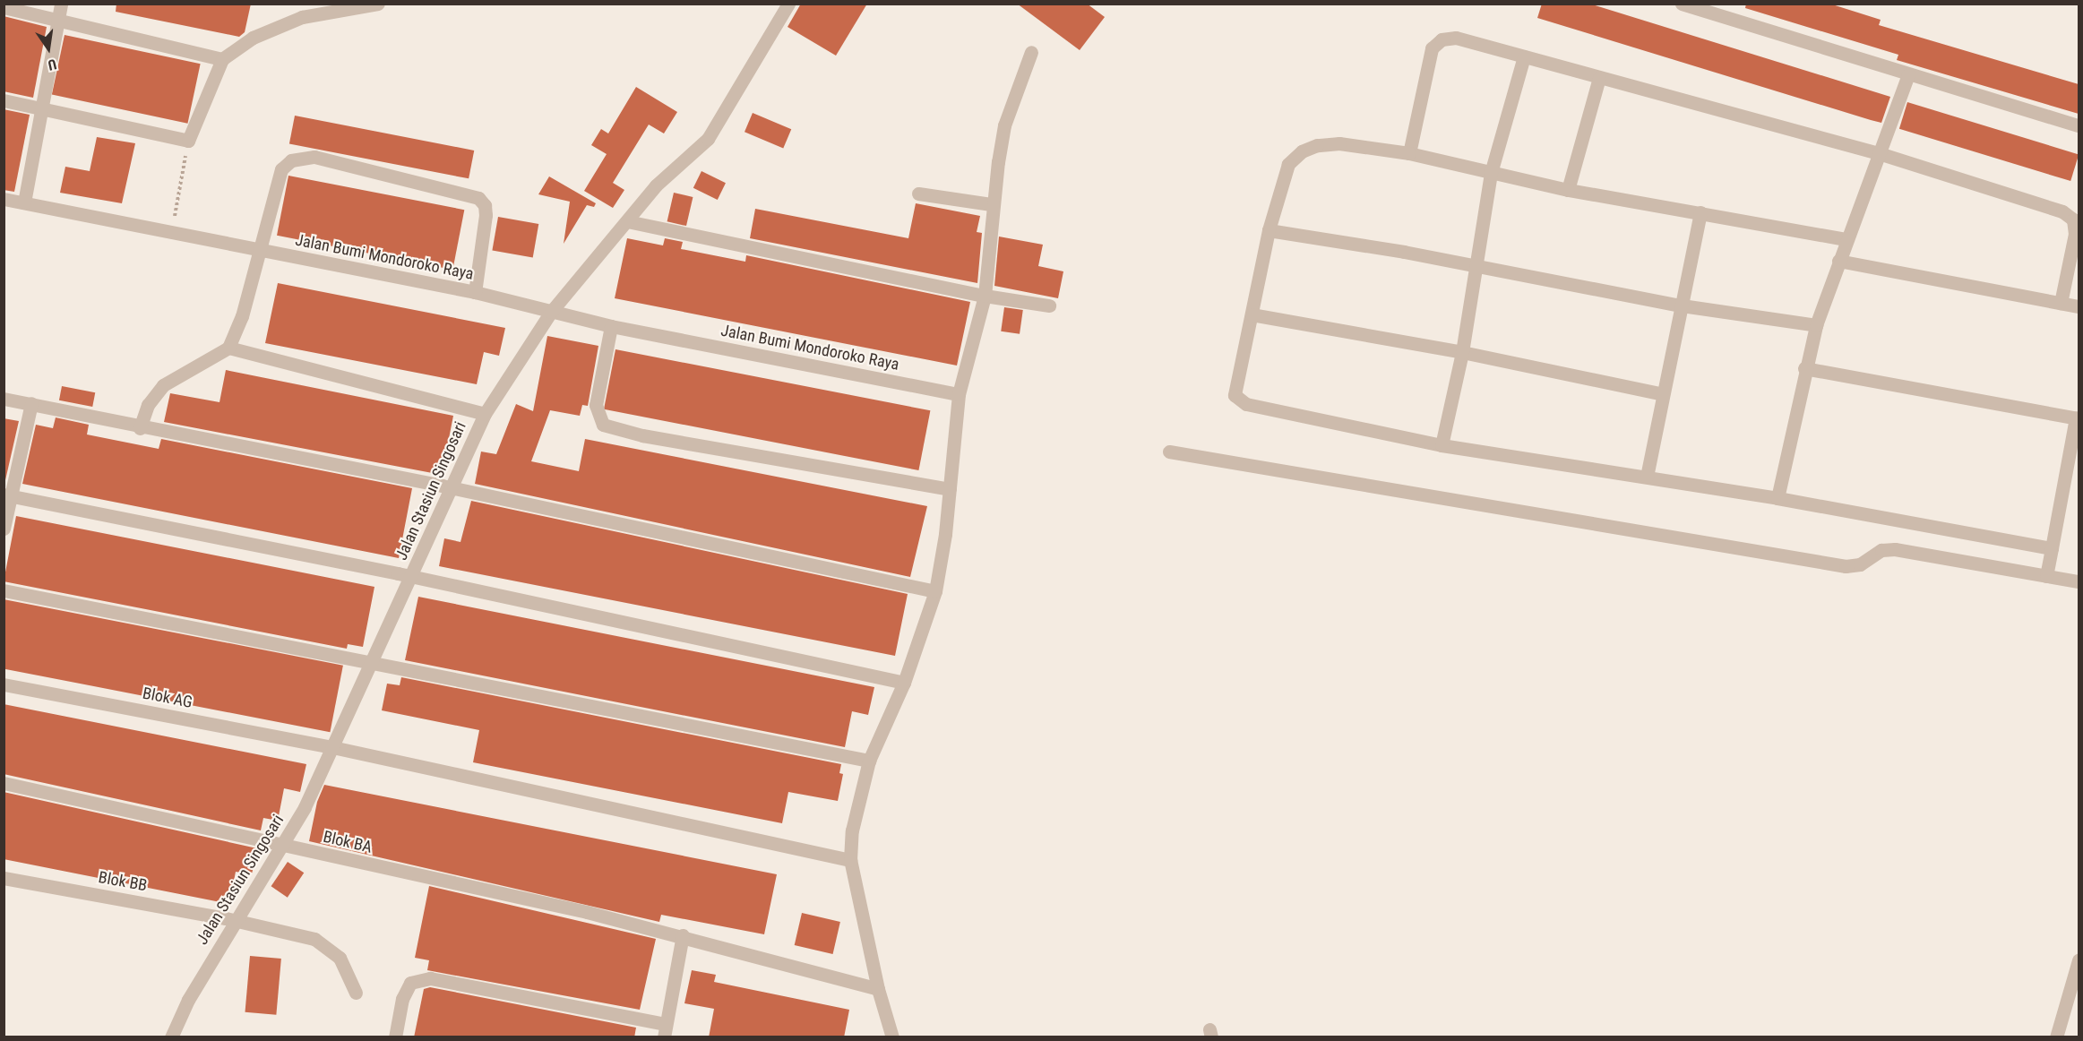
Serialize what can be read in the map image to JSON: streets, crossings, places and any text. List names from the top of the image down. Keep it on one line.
{"streets":{"street":["Jalan Bumi Mondoroko Raya","Jalan Stasiun Singosari","Blok AG","Blok BA","Blok BB"]},"crossings":[["Jalan Bumi Mondoroko Raya","Jalan Stasiun Singosari"],["Jalan Stasiun Singosari","Blok AG"],["Jalan Stasiun Singosari","Blok BA"],["Jalan Stasiun Singosari","Blok BB"]],"north":"bottom"}
